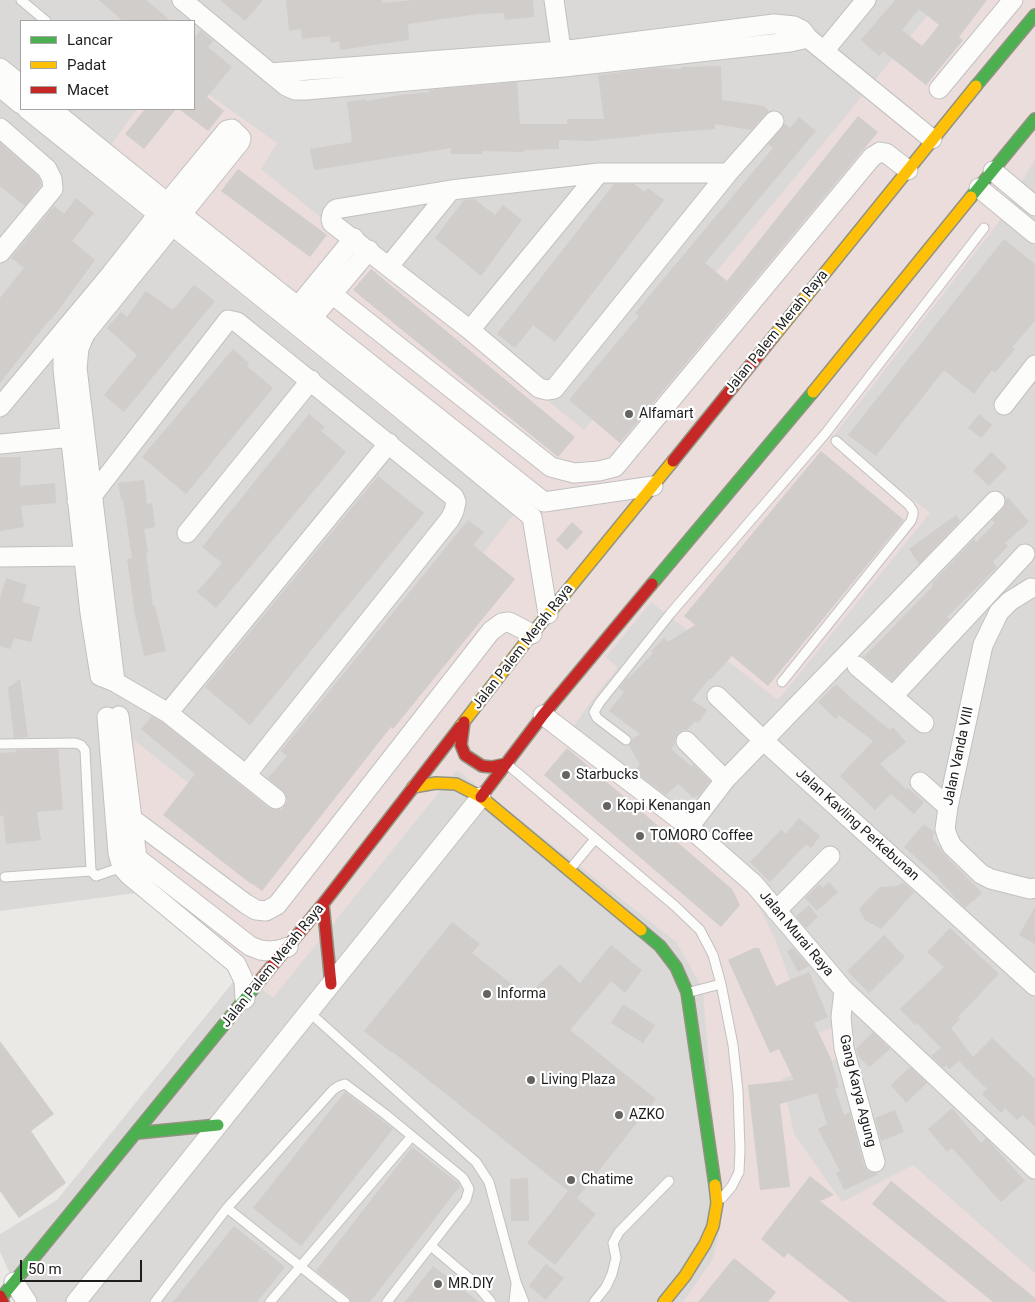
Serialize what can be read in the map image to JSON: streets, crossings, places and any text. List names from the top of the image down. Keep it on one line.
{"streets":{"street":["Jalan Palem Merah Raya","Jalan Vanda VIII","Jalan Kavling Perkebunan","Jalan Murai Raya","Gang Karya Agung"]},"crossings":[["Jalan Murai Raya","Gang Karya Agung"]],"places":["Alfamart","Starbucks","Kopi Kenangan","TOMORO Coffee","Informa","Living Plaza","AZKO","Chatime","MR.DIY"],"legend":["Lancar","Padat","Macet"],"scale_bar":"50 m"}
